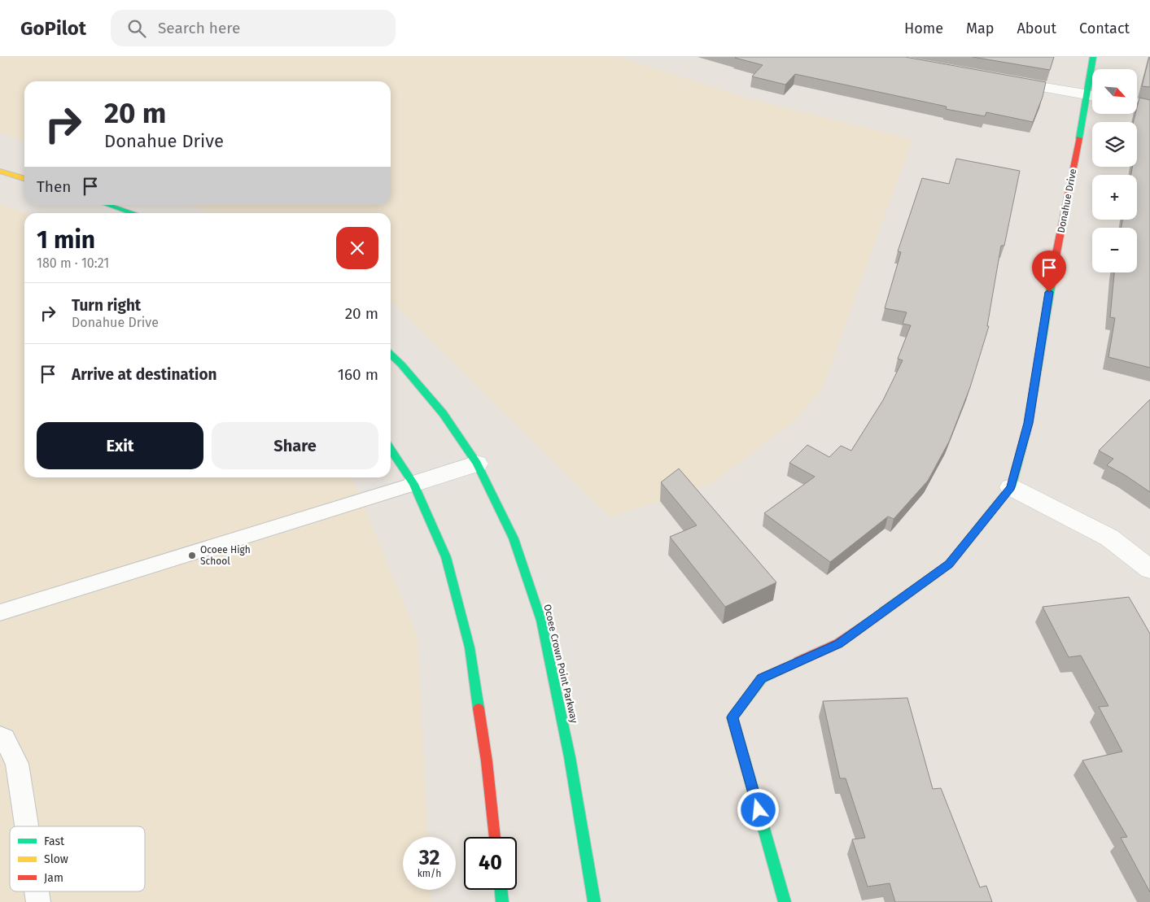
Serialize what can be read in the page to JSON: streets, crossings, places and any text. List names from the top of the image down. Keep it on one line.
{"streets":{"street":["Donahue Drive","Ocoee Crown Point Parkway"]},"places":["Ocoee High School"],"legend":["Fast","Slow","Jam"],"north":"bottom right","page":{"header":"GoPilot","search":"Search here","nav":["Home","Map","About","Contact"],"map_buttons":["+","−"],"turn":["20 m","Donahue Drive"],"then":"Then","heading":["1 min","180 m · 10:21"],"list":[{"name":"Turn right","note":"Donahue Drive","value":"20 m"},{"name":"Arrive at destination","value":"160 m"}],"buttons":["Exit","Share"],"speed":"32 km/h","limit":"40"}}
